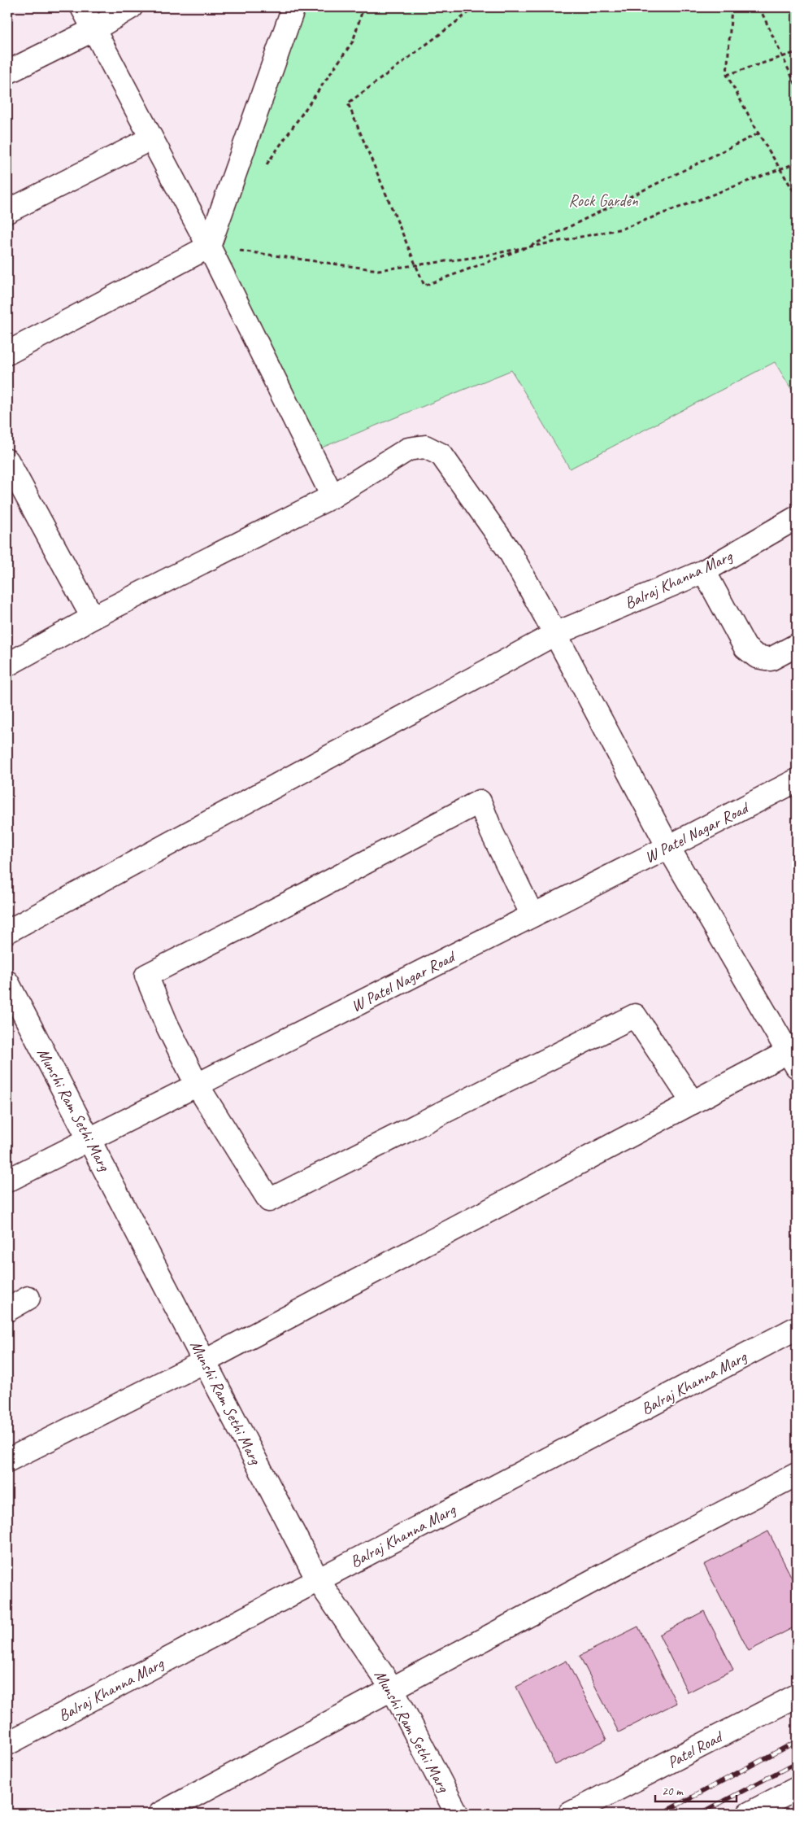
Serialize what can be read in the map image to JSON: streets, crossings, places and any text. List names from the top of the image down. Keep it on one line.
{"streets":{"street":["Balraj Khanna Marg","W Patel Nagar Road","Munshi Ram Sethi Marg","Patel Road"]},"crossings":[["Balraj Khanna Marg","Munshi Ram Sethi Marg"],["W Patel Nagar Road","Munshi Ram Sethi Marg"]],"parks":["Rock Garden"],"scale_bar":"20 m"}
